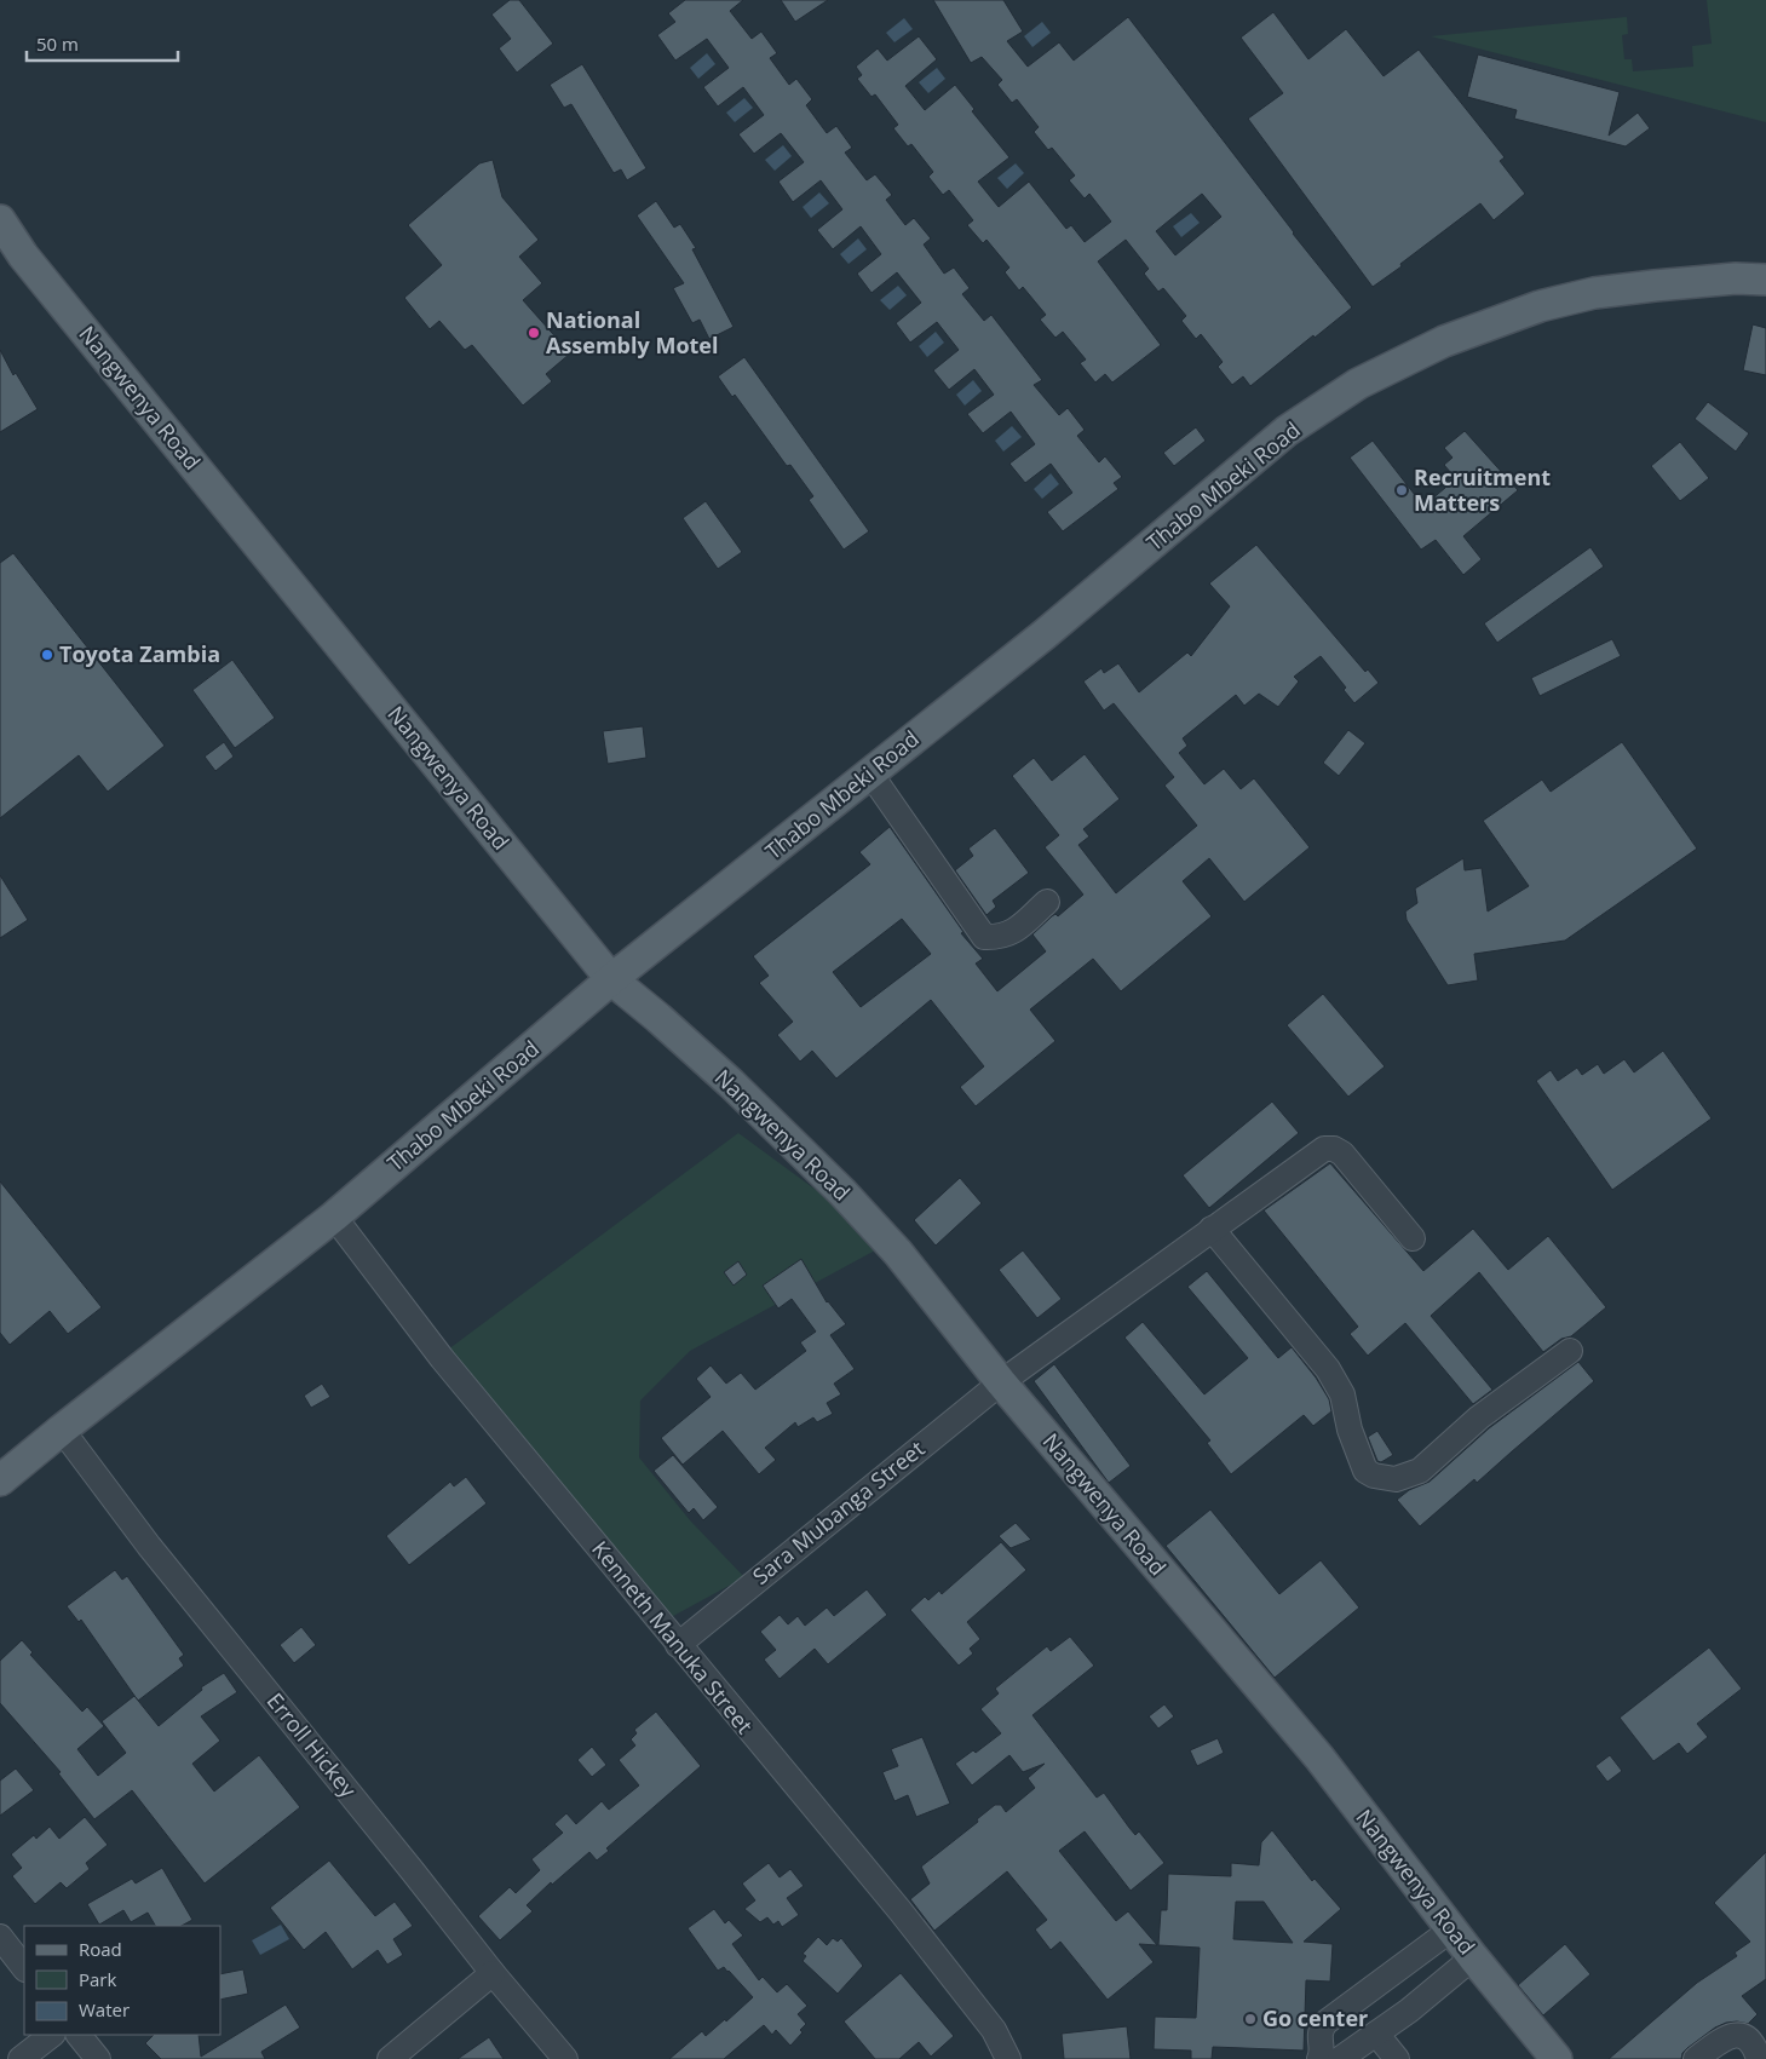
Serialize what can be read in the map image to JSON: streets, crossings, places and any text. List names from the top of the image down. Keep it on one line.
{"streets":{"main road":["Nangwenya Road","Thabo Mbeki Road"],"street":["Sara Mubanga Street","Kenneth Manuka Street","Erroll Hickey"]},"crossings":[["Nangwenya Road","Thabo Mbeki Road"],["Nangwenya Road","Sara Mubanga Street"],["Thabo Mbeki Road","Kenneth Manuka Street"],["Thabo Mbeki Road","Erroll Hickey"],["Sara Mubanga Street","Kenneth Manuka Street"]],"places":["National Assembly Motel","Recruitment Matters","Toyota Zambia","Go center"],"legend":["Road","Park","Water"],"scale_bar":"50 m"}
